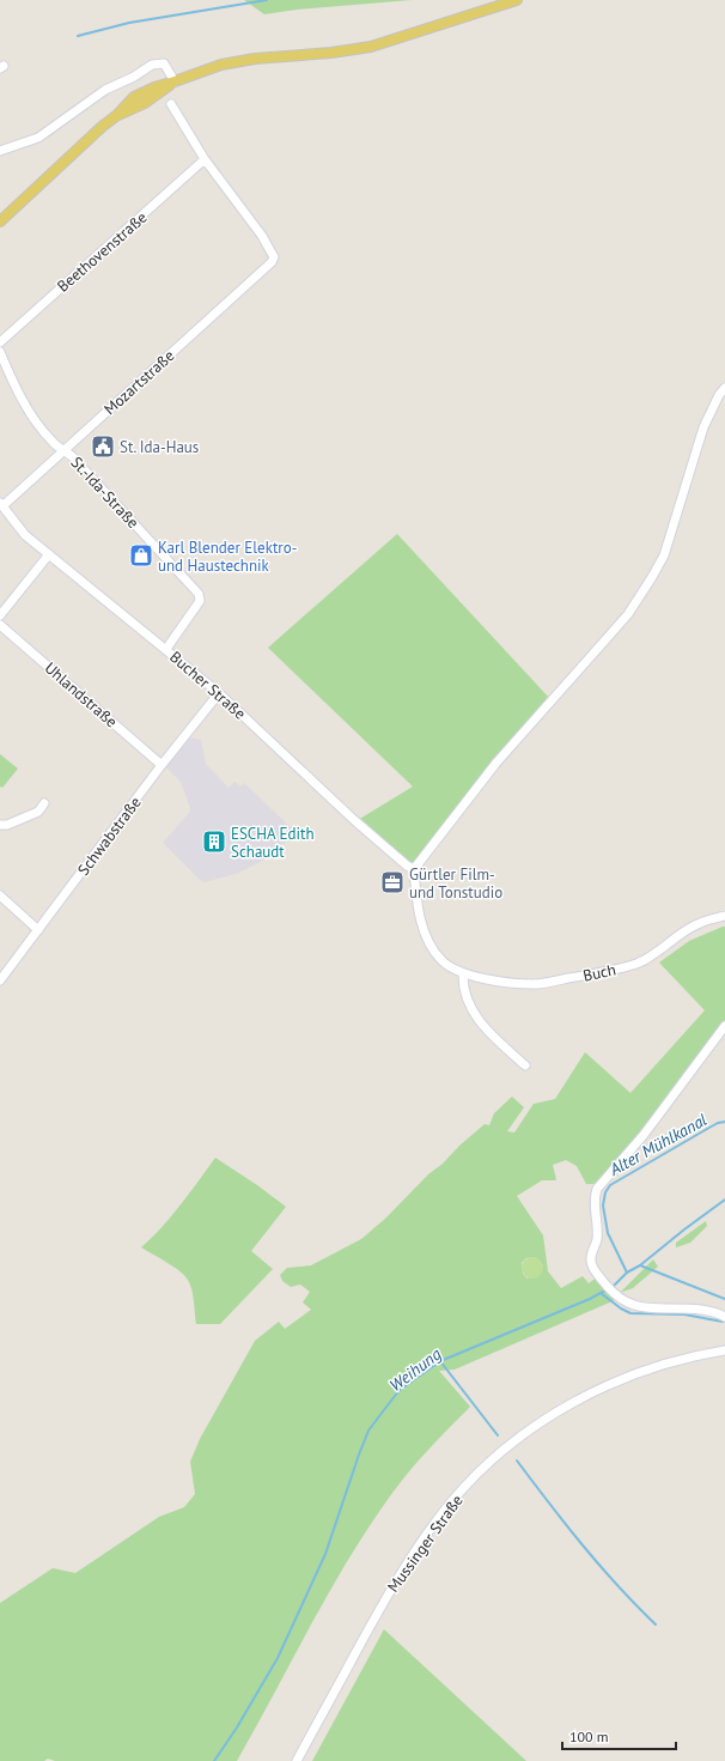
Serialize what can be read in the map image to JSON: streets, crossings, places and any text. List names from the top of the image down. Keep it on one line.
{"streets":{"street":["Beethovenstraße","Mozartstraße","St.-Ida-Straße","Bucher Straße","Uhlandstraße","Schwabstraße","Buch","Mussinger Straße"]},"crossings":[["Beethovenstraße","Mozartstraße"],["Mozartstraße","St.-Ida-Straße"],["Mozartstraße","Bucher Straße"],["St.-Ida-Straße","Bucher Straße"],["Bucher Straße","Schwabstraße"],["Bucher Straße","Buch"],["Uhlandstraße","Schwabstraße"]],"water":["Alter Mühlkanal","Weihung"],"places":{"public building":["St. Ida-Haus"],"shop":["Karl Blender Elektro- und Haustechnik"],"building":["ESCHA Edith Schaudt"],"office":["Gürtler Film- und Tonstudio"]},"scale_bar":"100 m"}
